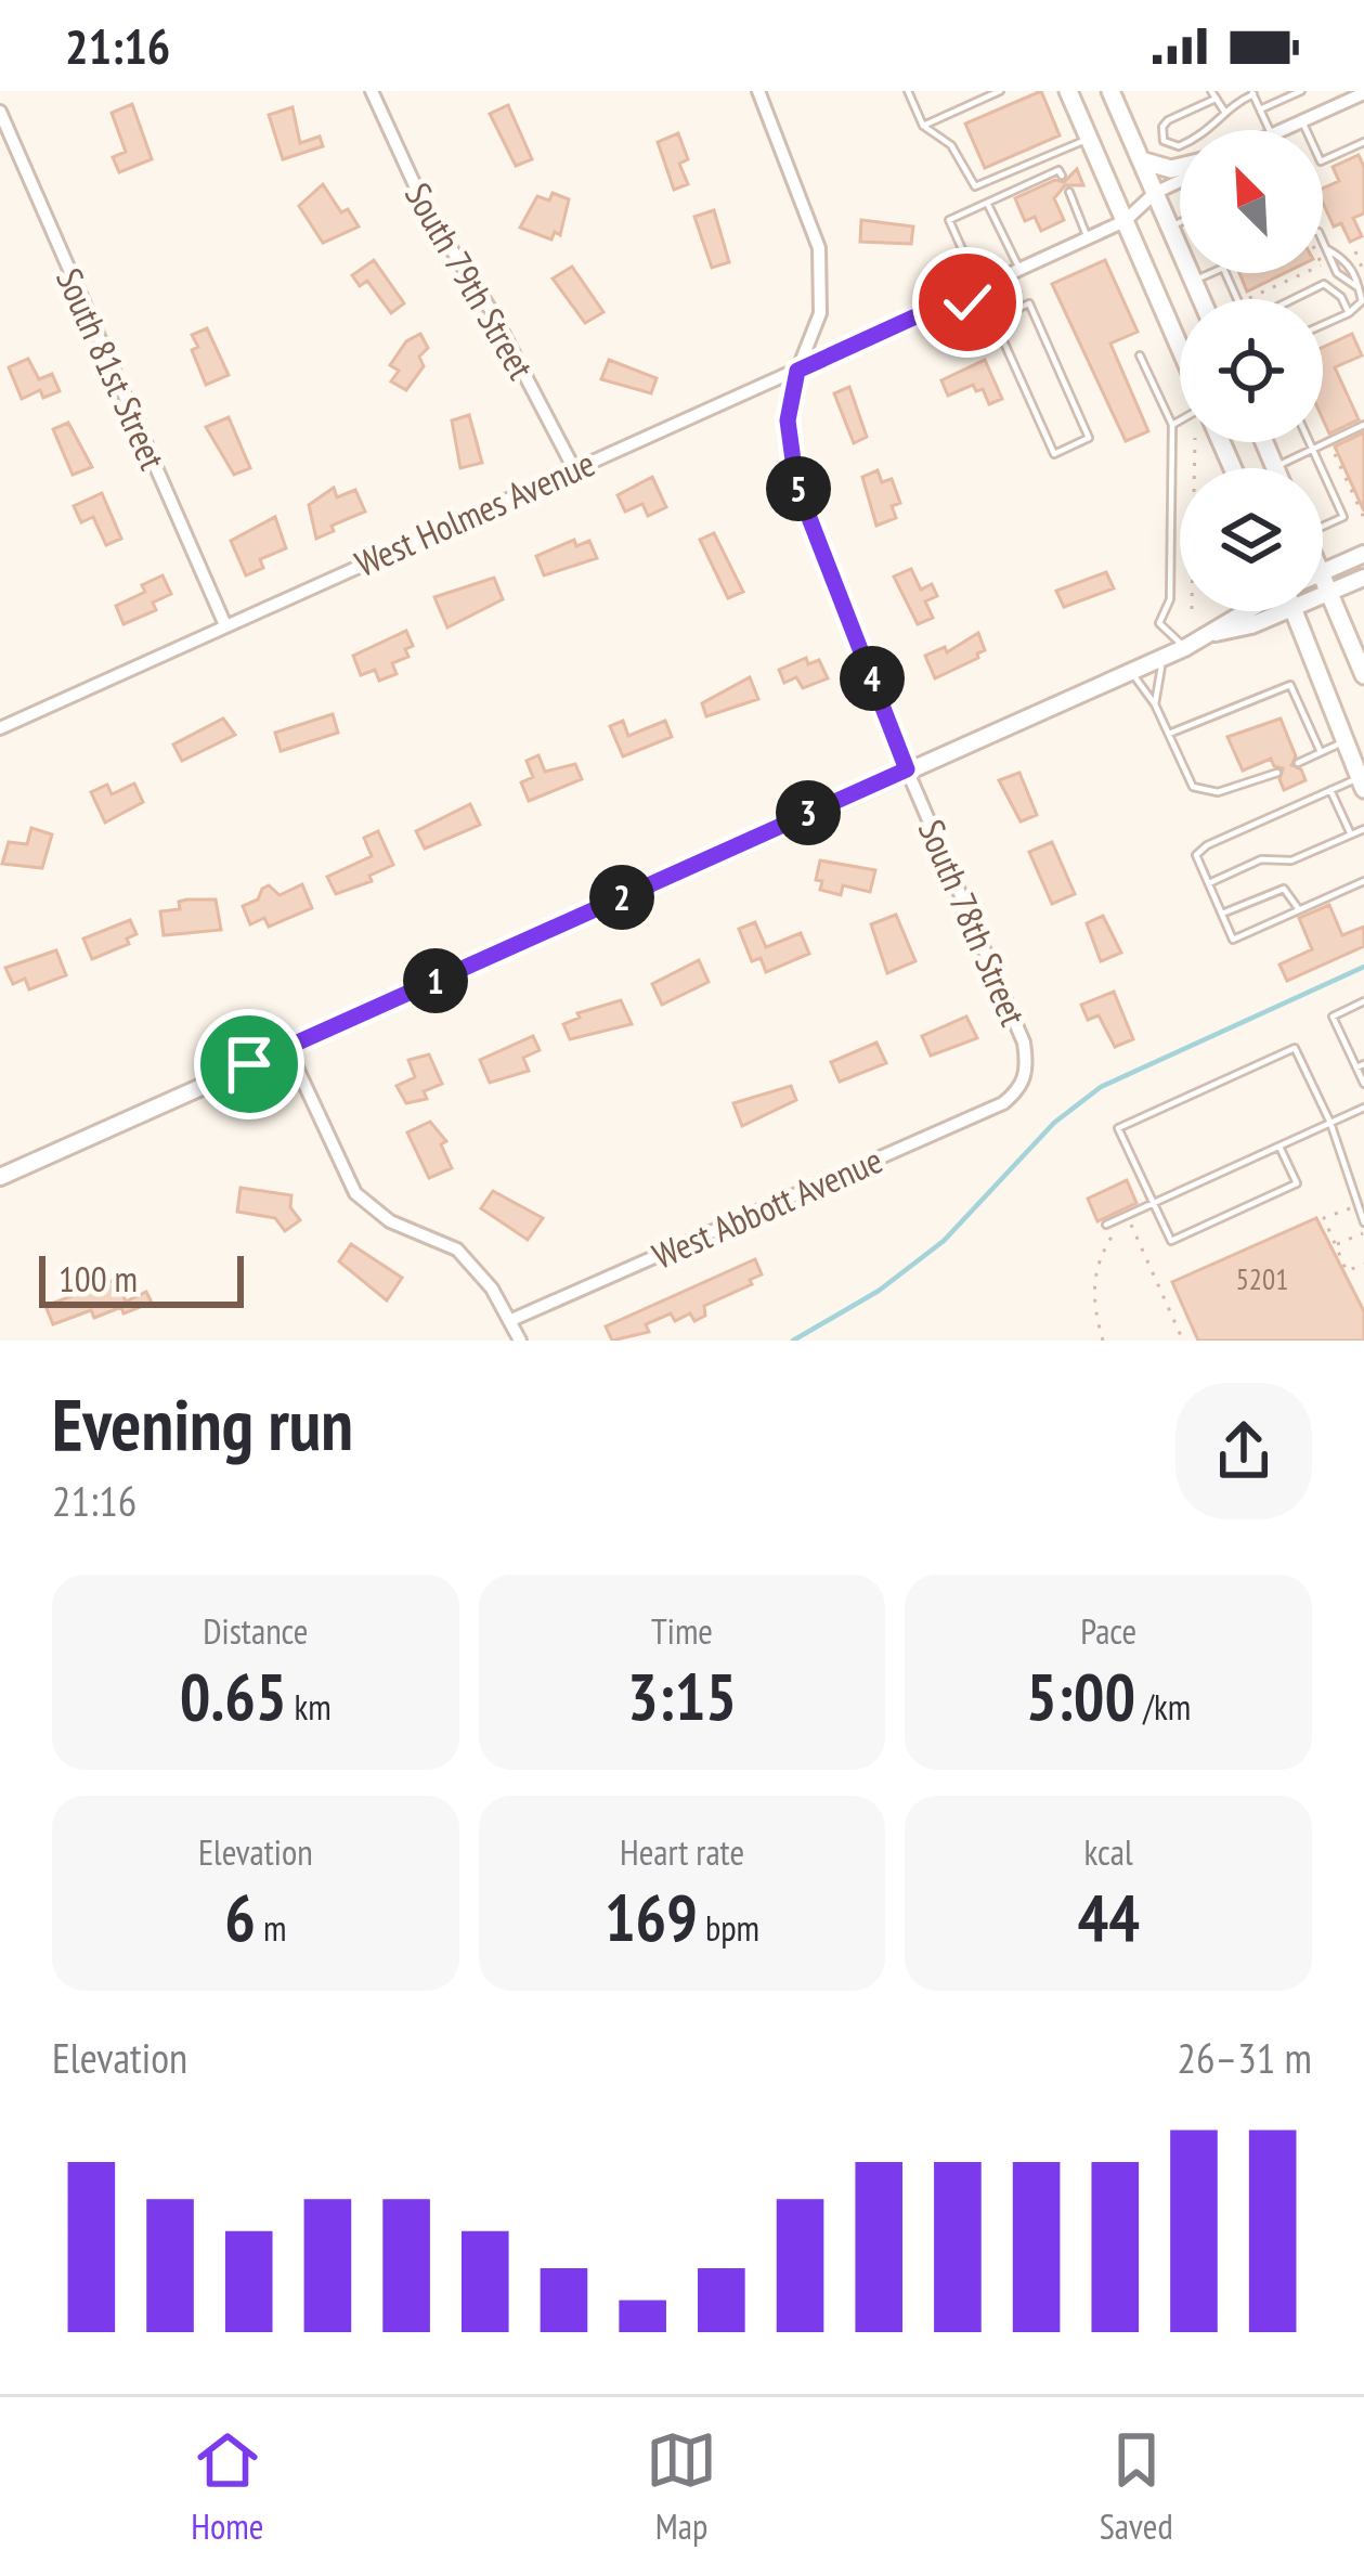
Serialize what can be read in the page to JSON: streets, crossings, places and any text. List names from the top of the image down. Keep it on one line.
{"streets":{"street":["South 79th Street","South 81st Street","West Holmes Avenue","South 78th Street","West Abbott Avenue"]},"crossings":[["South 79th Street","West Holmes Avenue"],["South 81st Street","West Holmes Avenue"],["West Holmes Avenue","South 78th Street"],["South 78th Street","West Abbott Avenue"]],"house_numbers":["5201"],"scale_bar":"100 m","north":"top left","page":{"status":"21:16","pins":["5","4","3","2","1"],"scale":"100 m","heading":["Evening run","21:16"],"stats":[["Distance","0.65 km"],["Time","3:15"],["Pace","5:00 /km"],["Elevation","6 m"],["Heart rate","169 bpm"],["kcal","44"]],"chart":["Elevation","26–31 m"],"tabs":["Home","Map","Saved"]}}
